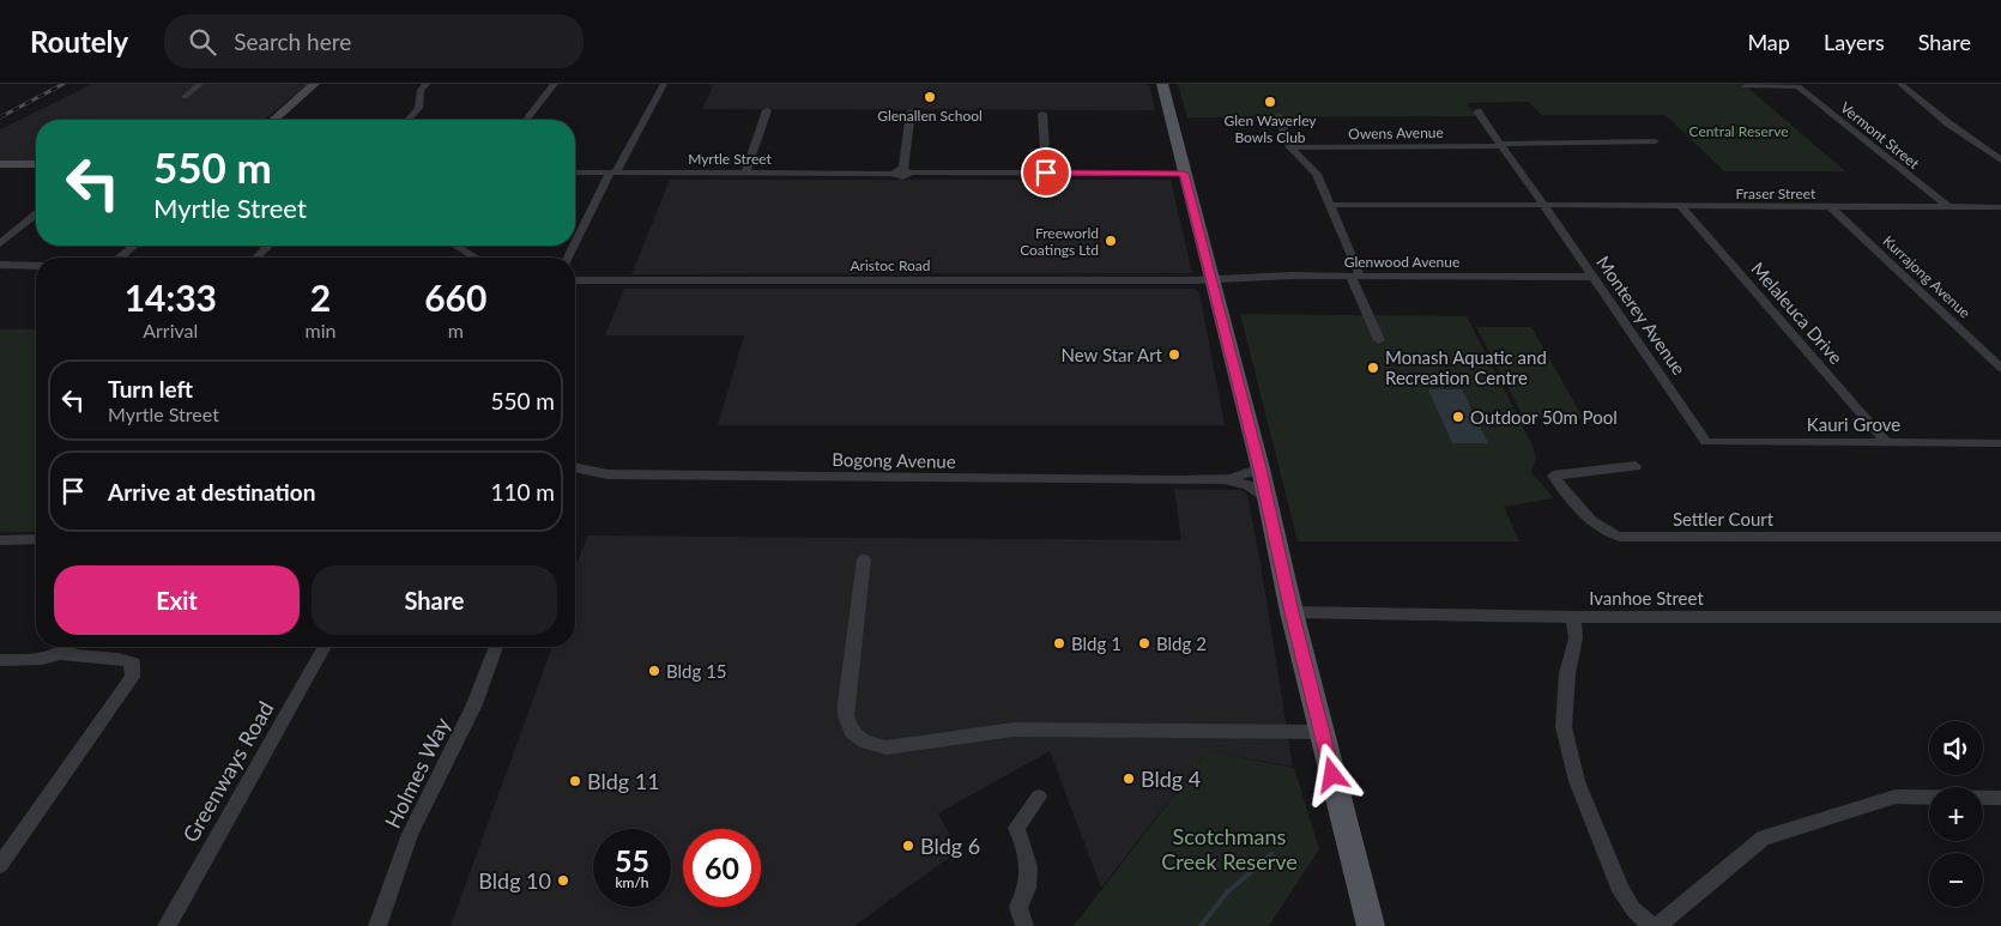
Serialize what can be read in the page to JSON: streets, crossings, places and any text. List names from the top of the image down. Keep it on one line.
{"streets":{"street":["Owens Avenue","Vermont Street","Myrtle Street","Fraser Street","Glenwood Avenue","Aristoc Road","Kurrajong Avenue","Melaleuca Drive","Monterey Avenue","Kauri Grove","Bogong Avenue","Settler Court","Ivanhoe Street","Greenways Road","Holmes Way"]},"crossings":[["Owens Avenue","Monterey Avenue"],["Vermont Street","Fraser Street"],["Fraser Street","Kurrajong Avenue"],["Fraser Street","Melaleuca Drive"],["Fraser Street","Monterey Avenue"],["Glenwood Avenue","Aristoc Road"],["Glenwood Avenue","Monterey Avenue"],["Melaleuca Drive","Kauri Grove"],["Monterey Avenue","Kauri Grove"]],"parks":["Central Reserve","Scotchmans Creek Reserve"],"places":["Glenallen School","Glen Waverley Bowls Club","Freeworld Coatings Ltd","New Star Art","Monash Aquatic and Recreation Centre","Outdoor 50m Pool","Bldg 1","Bldg 2","Bldg 15","Bldg 4","Bldg 11","Bldg 6","Bldg 10"],"page":{"header":"Routely","search":"Search here","nav":["Map","Layers","Share"],"turn":["550 m","Myrtle Street"],"eta":["14:33","Arrival","2","min","660","m"],"list":[{"name":"Turn left","note":"Myrtle Street","value":"550 m"},{"name":"Arrive at destination","value":"110 m"}],"buttons":["Exit","Share"],"map_buttons":["+","−"],"speed":"55 km/h","limit":"60"}}
